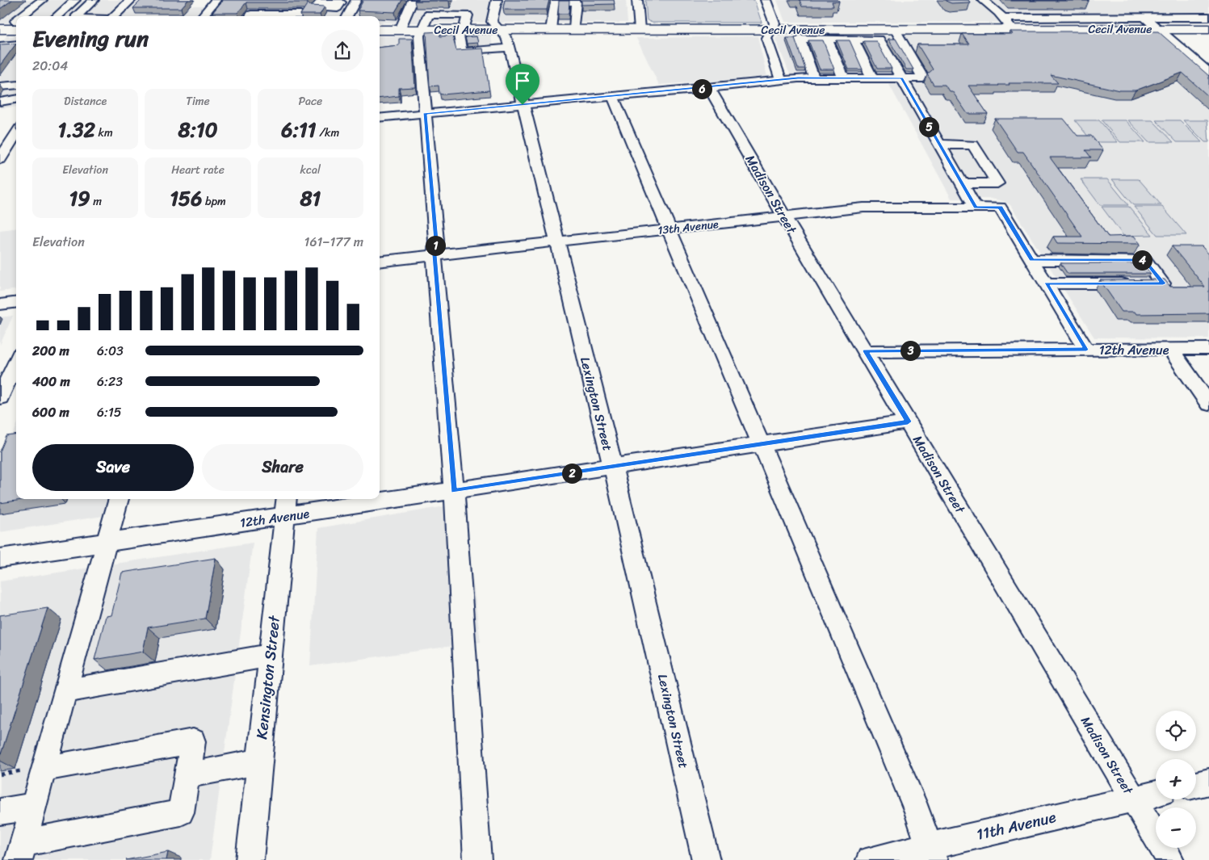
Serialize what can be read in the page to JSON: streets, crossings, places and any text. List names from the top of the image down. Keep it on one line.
{"streets":{"main road":["Cecil Avenue"],"street":["Madison Street","13th Avenue","12th Avenue","Lexington Street","Kensington Street","11th Avenue"]},"crossings":[["Cecil Avenue","Lexington Street"],["Madison Street","13th Avenue"],["Madison Street","12th Avenue"],["Madison Street","11th Avenue"],["13th Avenue","Lexington Street"],["12th Avenue","Lexington Street"],["12th Avenue","Kensington Street"]],"page":{"heading":["Evening run","20:04"],"pins":["6","5","1","4","3","2"],"stats":[["Distance","1.32 km"],["Time","8:10"],["Pace","6:11 /km"],["Elevation","19 m"],["Heart rate","156 bpm"],["kcal","81"]],"chart":["Elevation","161–177 m"],"list":[{"name":"200 m","note":"6:03"},{"name":"400 m","note":"6:23"},{"name":"600 m","note":"6:15"}],"buttons":["Save","Share"],"map_buttons":["+","−"]}}
